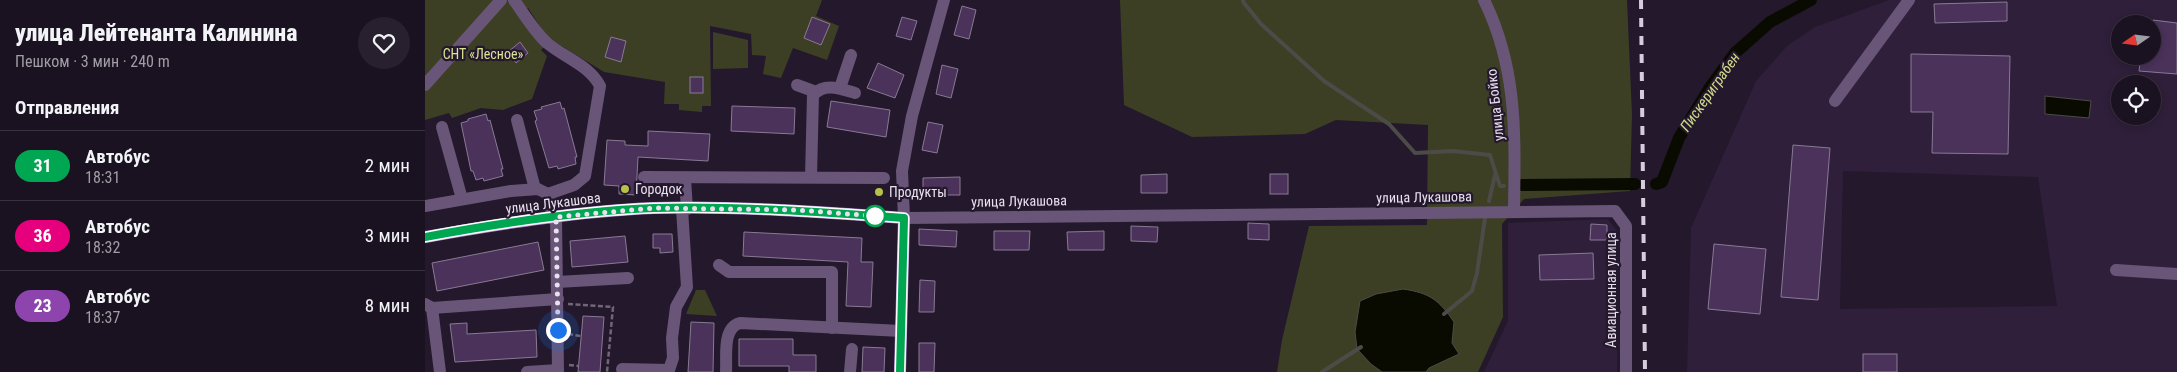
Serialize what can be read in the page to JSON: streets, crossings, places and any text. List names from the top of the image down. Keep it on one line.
{"streets":{"main road":["улица Лукашова"],"street":["улица Бойко","Авиационная улица"]},"crossings":[["улица Бойко","улица Лукашова"],["улица Лукашова","Авиационная улица"]],"water":["Пискериграбен"],"parks":["СНТ «Лесное»"],"places":["Городок","Продукты"],"lines":["bus line 31"],"north":"left","page":{"heading":[["улица Лейтенанта Калинина","Пешком · 3 мин · 240 m"],"Отправления"],"list":[{"mark":"31","name":"Автобус","note":"18:31","value":"2 мин"},{"mark":"36","name":"Автобус","note":"18:32","value":"3 мин"},{"mark":"23","name":"Автобус","note":"18:37","value":"8 мин"}]}}
